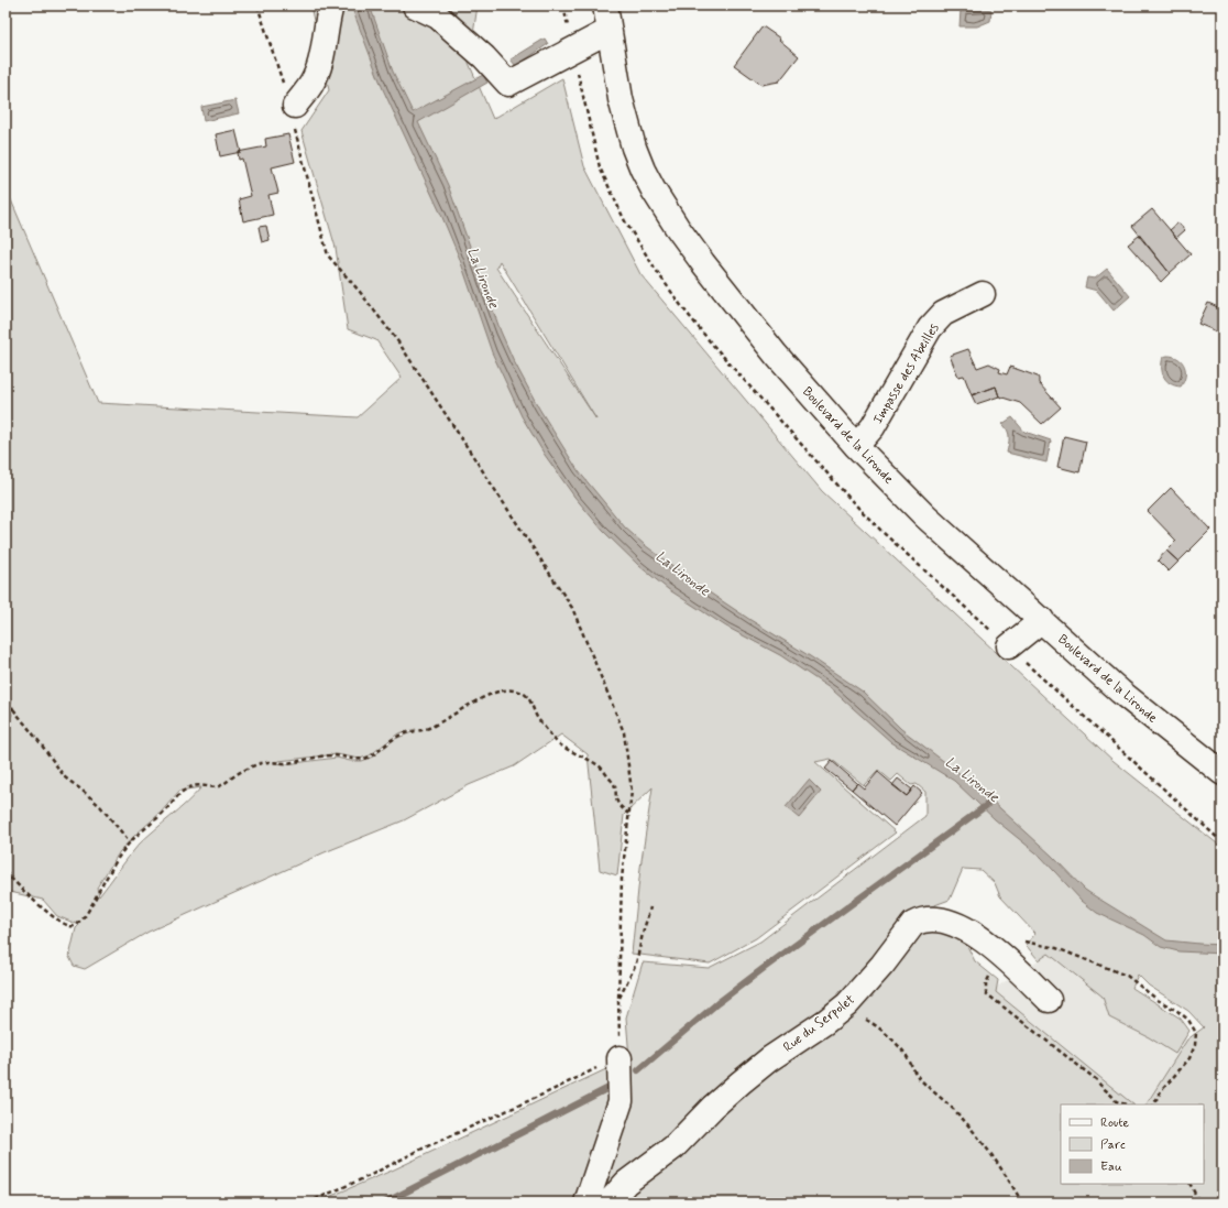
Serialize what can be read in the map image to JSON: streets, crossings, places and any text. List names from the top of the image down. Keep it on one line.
{"streets":{"street":["Impasse des Abeilles","Boulevard de la Lironde","Rue du Serpolet"]},"crossings":[["Impasse des Abeilles","Boulevard de la Lironde"]],"water":["La Lironde"],"legend":["Route","Parc","Eau"]}
